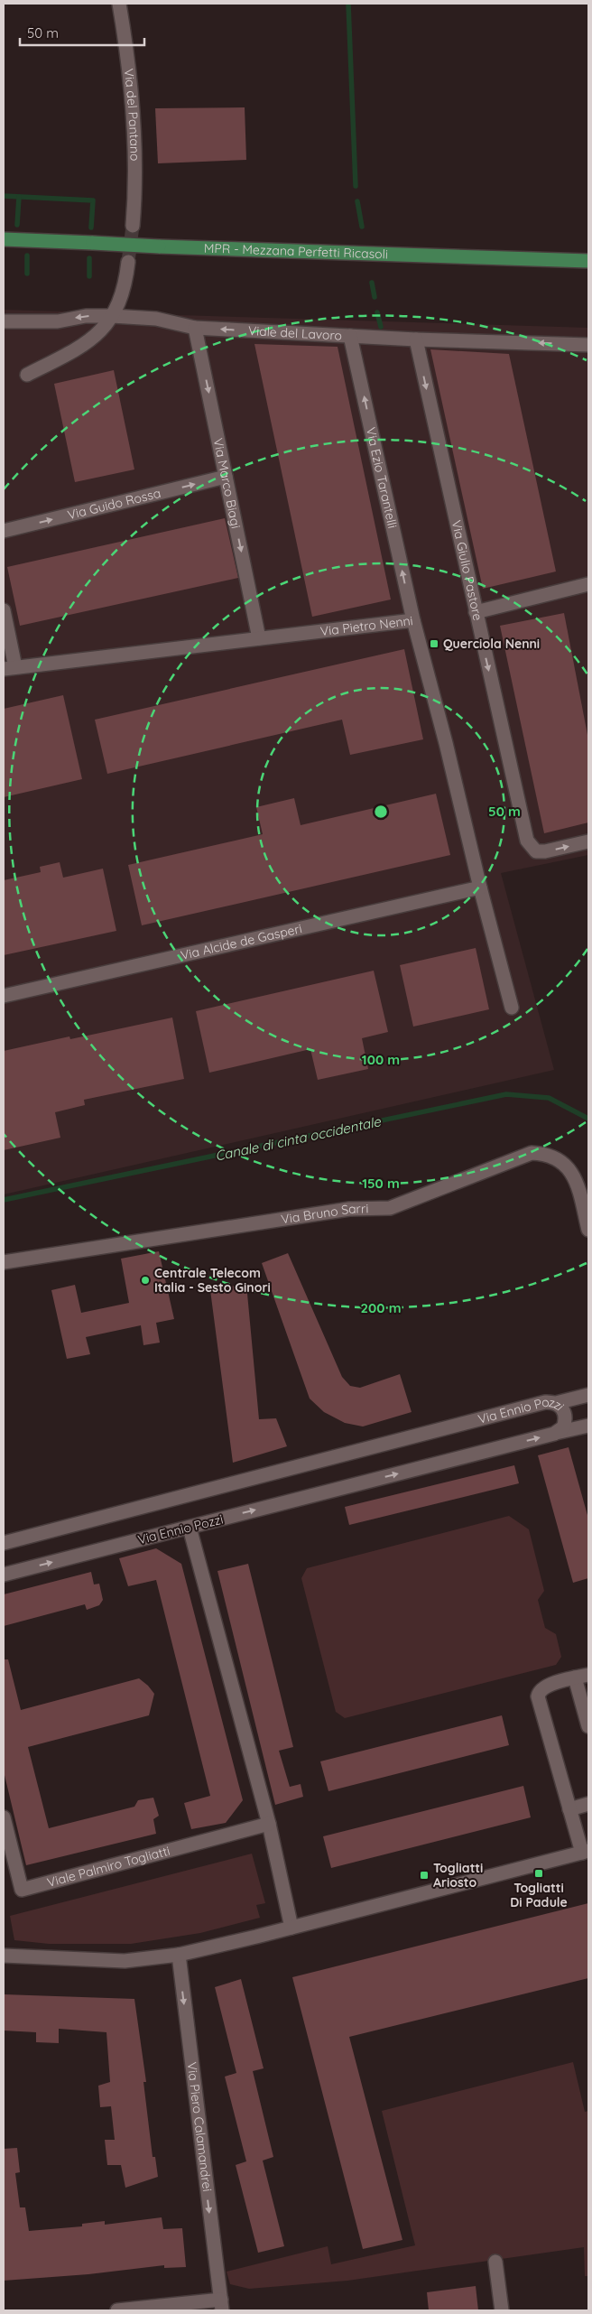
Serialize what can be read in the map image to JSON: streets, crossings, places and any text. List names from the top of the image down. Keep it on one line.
{"streets":{"main road":["MPR - Mezzana Perfetti Ricasoli"],"street":["Via del Pantano","Viale del Lavoro","Via Ezio Tarantelli","Via Marco Biagi","Via Guido Rossa","Via Giulio Pastore","Via Pietro Nenni","Via Alcide de Gasperi","Via Bruno Sarri","Via Ennio Pozzi","Viale Palmiro Togliatti","Via Piero Calamandrei"]},"crossings":[["Viale del Lavoro","Via Ezio Tarantelli"],["Viale del Lavoro","Via Marco Biagi"],["Viale del Lavoro","Via Giulio Pastore"],["Via Ezio Tarantelli","Via Pietro Nenni"],["Via Marco Biagi","Via Guido Rossa"],["Via Marco Biagi","Via Pietro Nenni"],["Via Pietro Nenni","Via Alcide de Gasperi"]],"one_way":["Viale del Lavoro","Via Ezio Tarantelli","Via Marco Biagi","Via Guido Rossa","Via Giulio Pastore","Via Piero Calamandrei"],"water":["Canale di cinta occidentale"],"places":{"transit":["Querciola Nenni","Togliatti Di Padule","Togliatti Ariosto"],"other":["Centrale Telecom Italia - Sesto Ginori"]},"scale_bar":"50 m","rings":["50 m","100 m","150 m","200 m"]}
